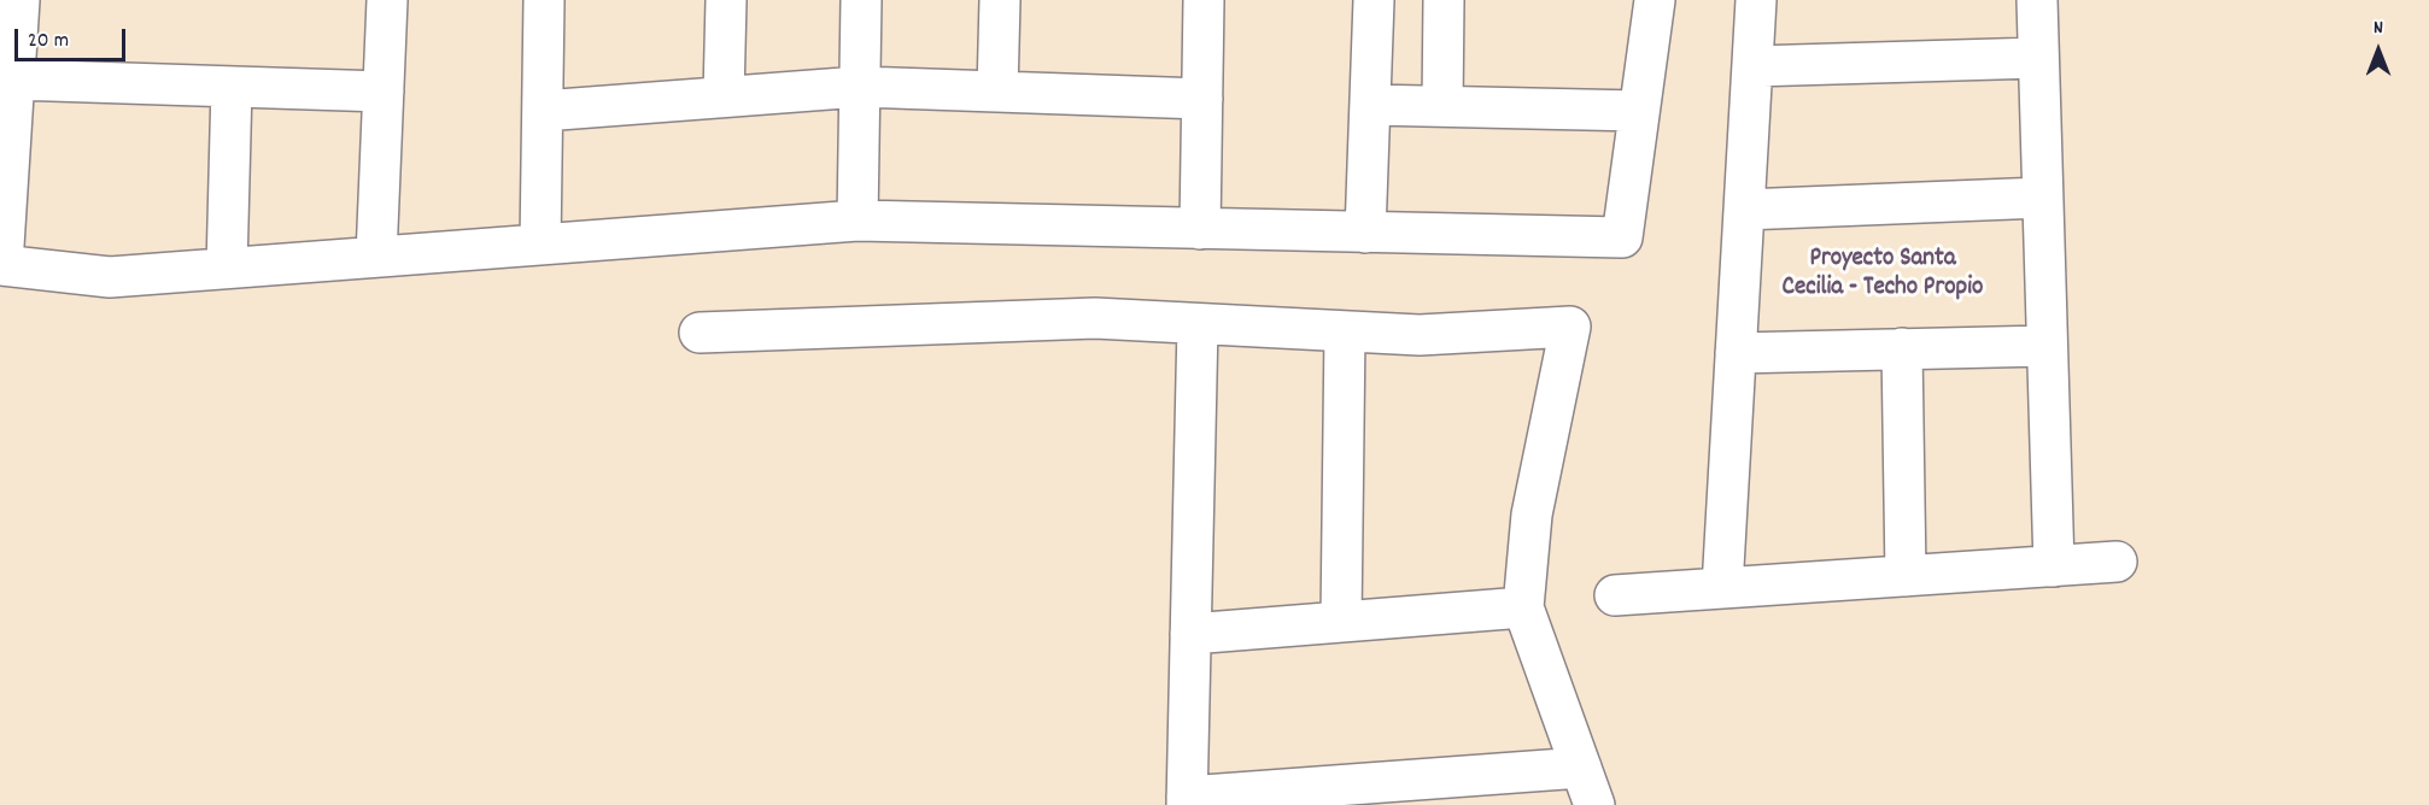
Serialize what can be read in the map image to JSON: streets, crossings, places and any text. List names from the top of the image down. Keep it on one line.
{"districts":["Proyecto Santa Cecilia - Techo Propio"],"scale_bar":"20 m","north":"top"}
